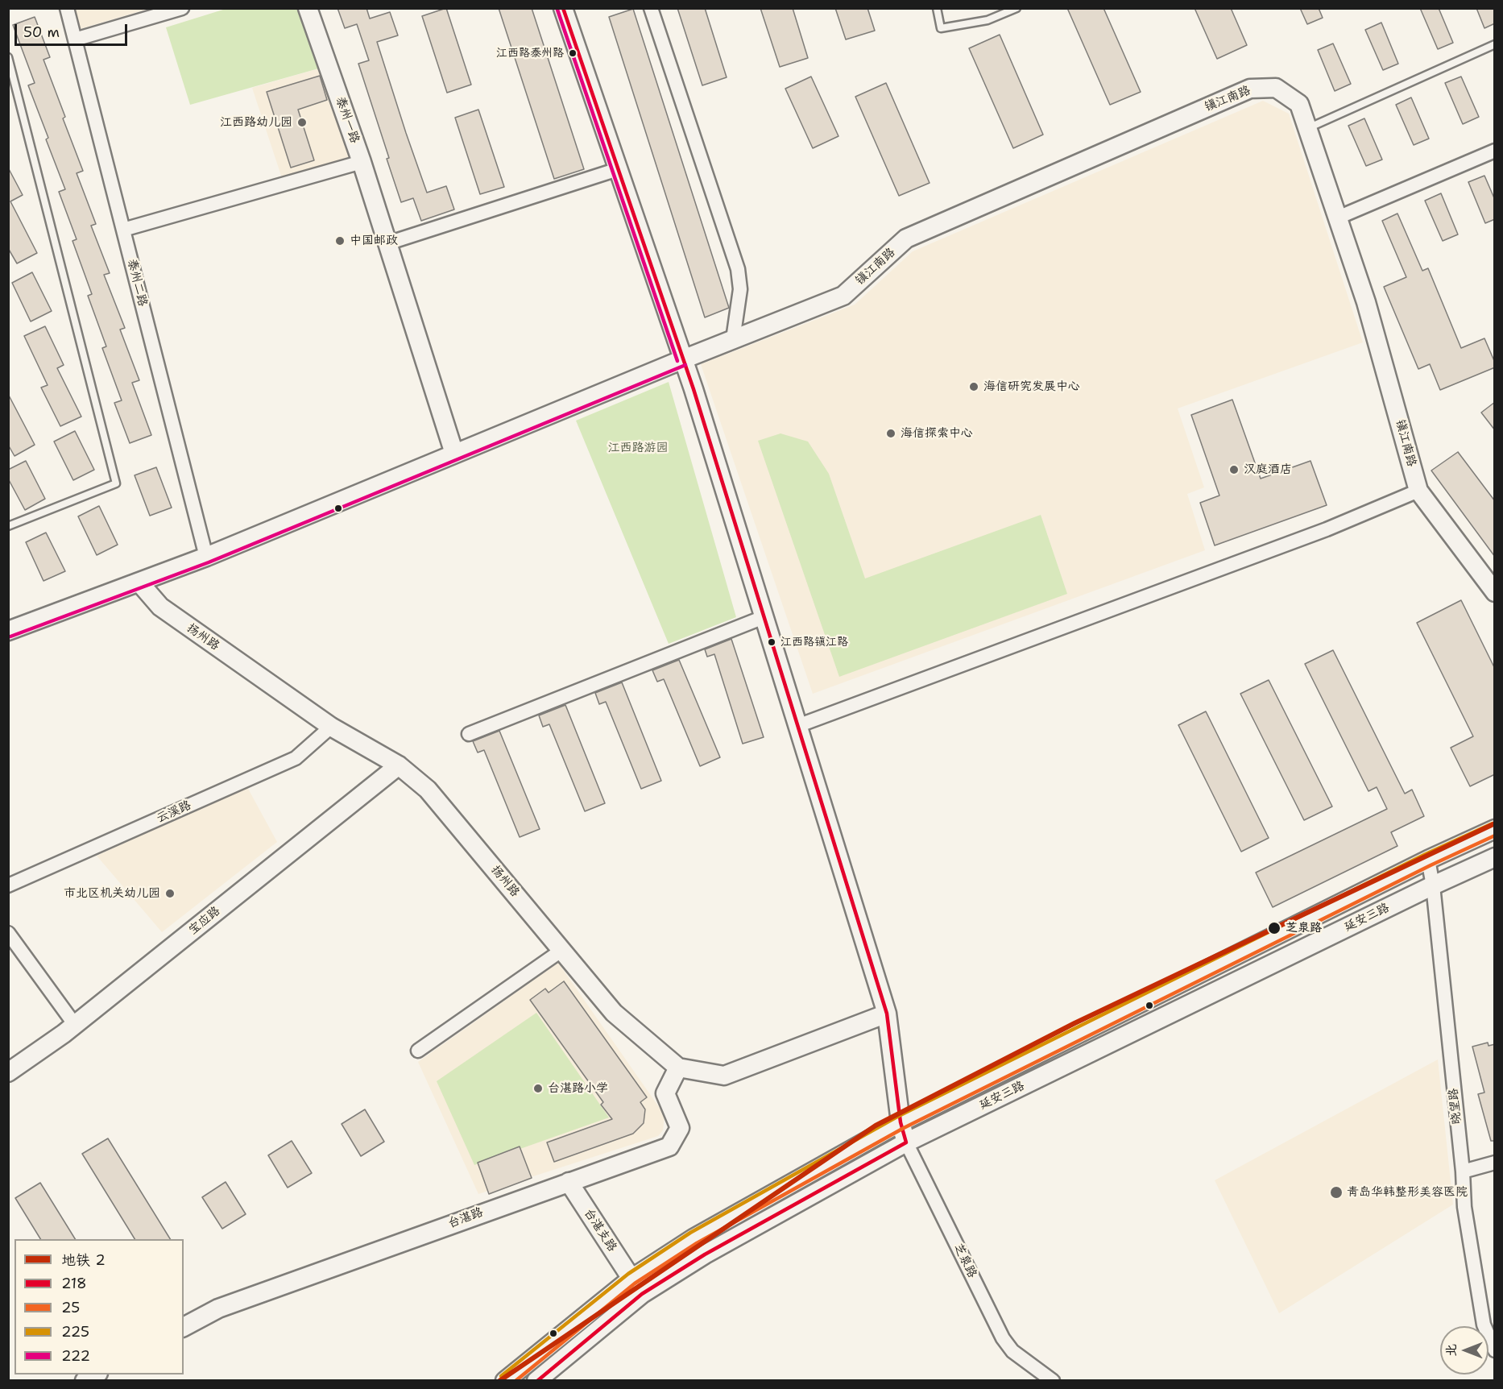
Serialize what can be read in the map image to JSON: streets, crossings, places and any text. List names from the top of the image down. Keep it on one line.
{"streets":{"street":["镇江南路","泰州一路","泰州二路","扬州路","云溪路","延安三路","宝应路","晓望路","台湛路","台湛支路","芝泉路"]},"crossings":[["镇江南路","泰州一路"],["镇江南路","泰州二路"],["镇江南路","扬州路"],["镇江南路","芝泉路"],["扬州路","云溪路"],["扬州路","宝应路"],["扬州路","台湛路"],["延安三路","晓望路"],["延安三路","台湛支路"],["延安三路","芝泉路"],["台湛路","台湛支路"]],"parks":["江西路游园"],"places":["江西路泰州路","江西路幼儿园","中国邮政","海信研究发展中心","海信探索中心","汉庭酒店","江西路镇江路","市北区机关幼儿园","芝泉路","台湛路小学","青岛华韩整形美容医院"],"lines":["transit line 218","transit line 222","metro line 2","transit line 225","transit line 25"],"legend":["地铁 2","218","25","225","222"],"scale_bar":"50 m","north":"left"}
